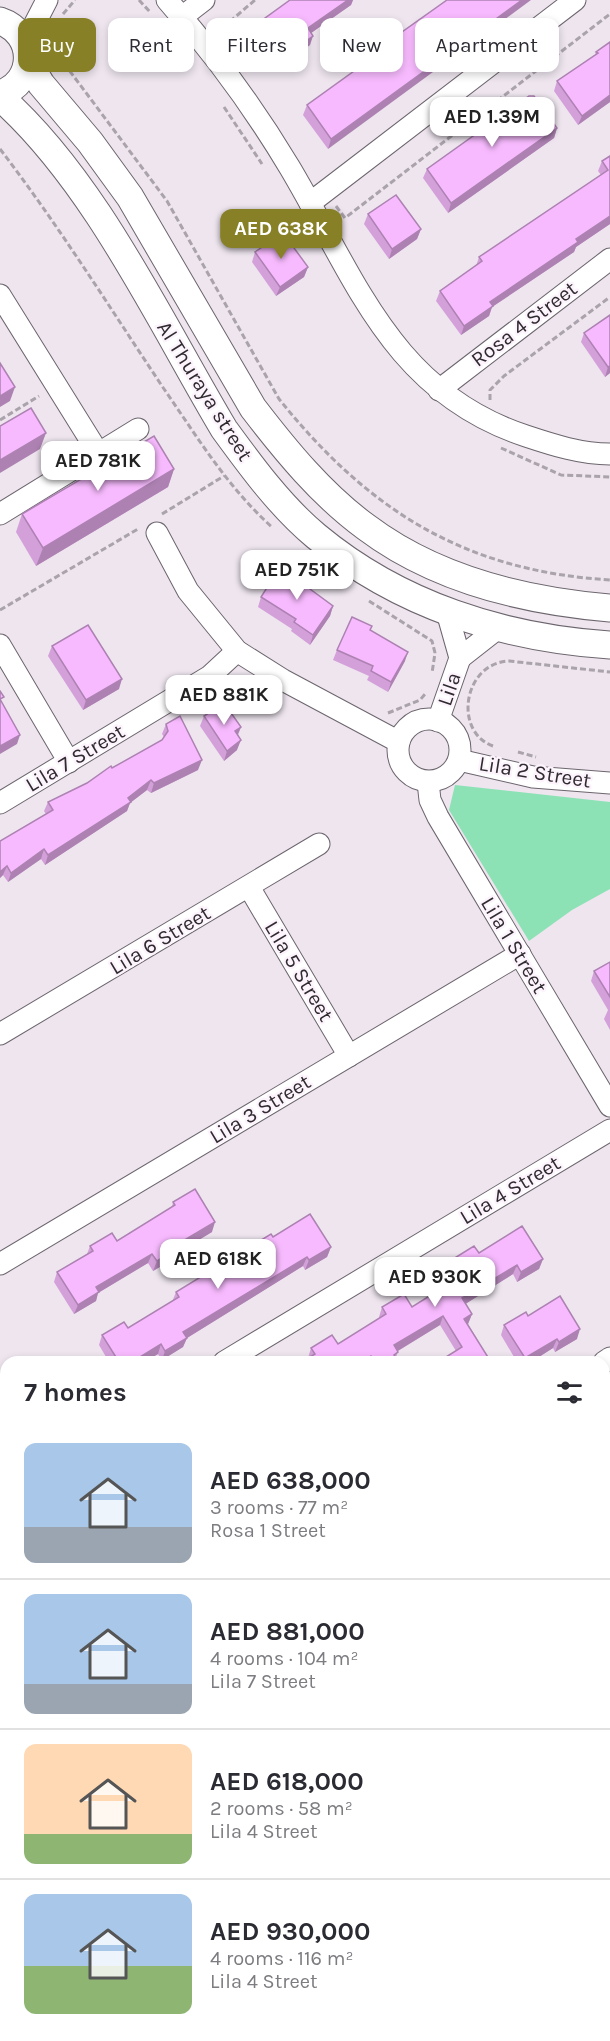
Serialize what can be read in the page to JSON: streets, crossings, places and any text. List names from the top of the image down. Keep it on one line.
{"streets":{"street":["Rosa 4 Street","Al Thuraya street","Lila","Lila 7 Street","Lila 2 Street","Lila 6 Street","Lila 1 Street","Lila 5 Street","Lila 3 Street","Lila 4 Street"]},"crossings":[["Al Thuraya street","Lila"],["Lila","Lila 2 Street"],["Lila","Lila 1 Street"],["Lila 2 Street","Lila 1 Street"],["Lila 6 Street","Lila 5 Street"],["Lila 1 Street","Lila 3 Street"],["Lila 5 Street","Lila 3 Street"]],"page":{"chip":["Buy","Rent","Filters","New","Apartment"],"price":["AED 1.39M","AED 638K","AED 781K","AED 751K","AED 881K","AED 618K","AED 930K"],"heading":"7 homes","list":[{"name":"AED 638,000","note":"3 rooms · 77 m² · Rosa 1 Street"},{"name":"AED 881,000","note":"4 rooms · 104 m² · Lila 7 Street"},{"name":"AED 618,000","note":"2 rooms · 58 m² · Lila 4 Street"},{"name":"AED 930,000","note":"4 rooms · 116 m² · Lila 4 Street"}]}}
